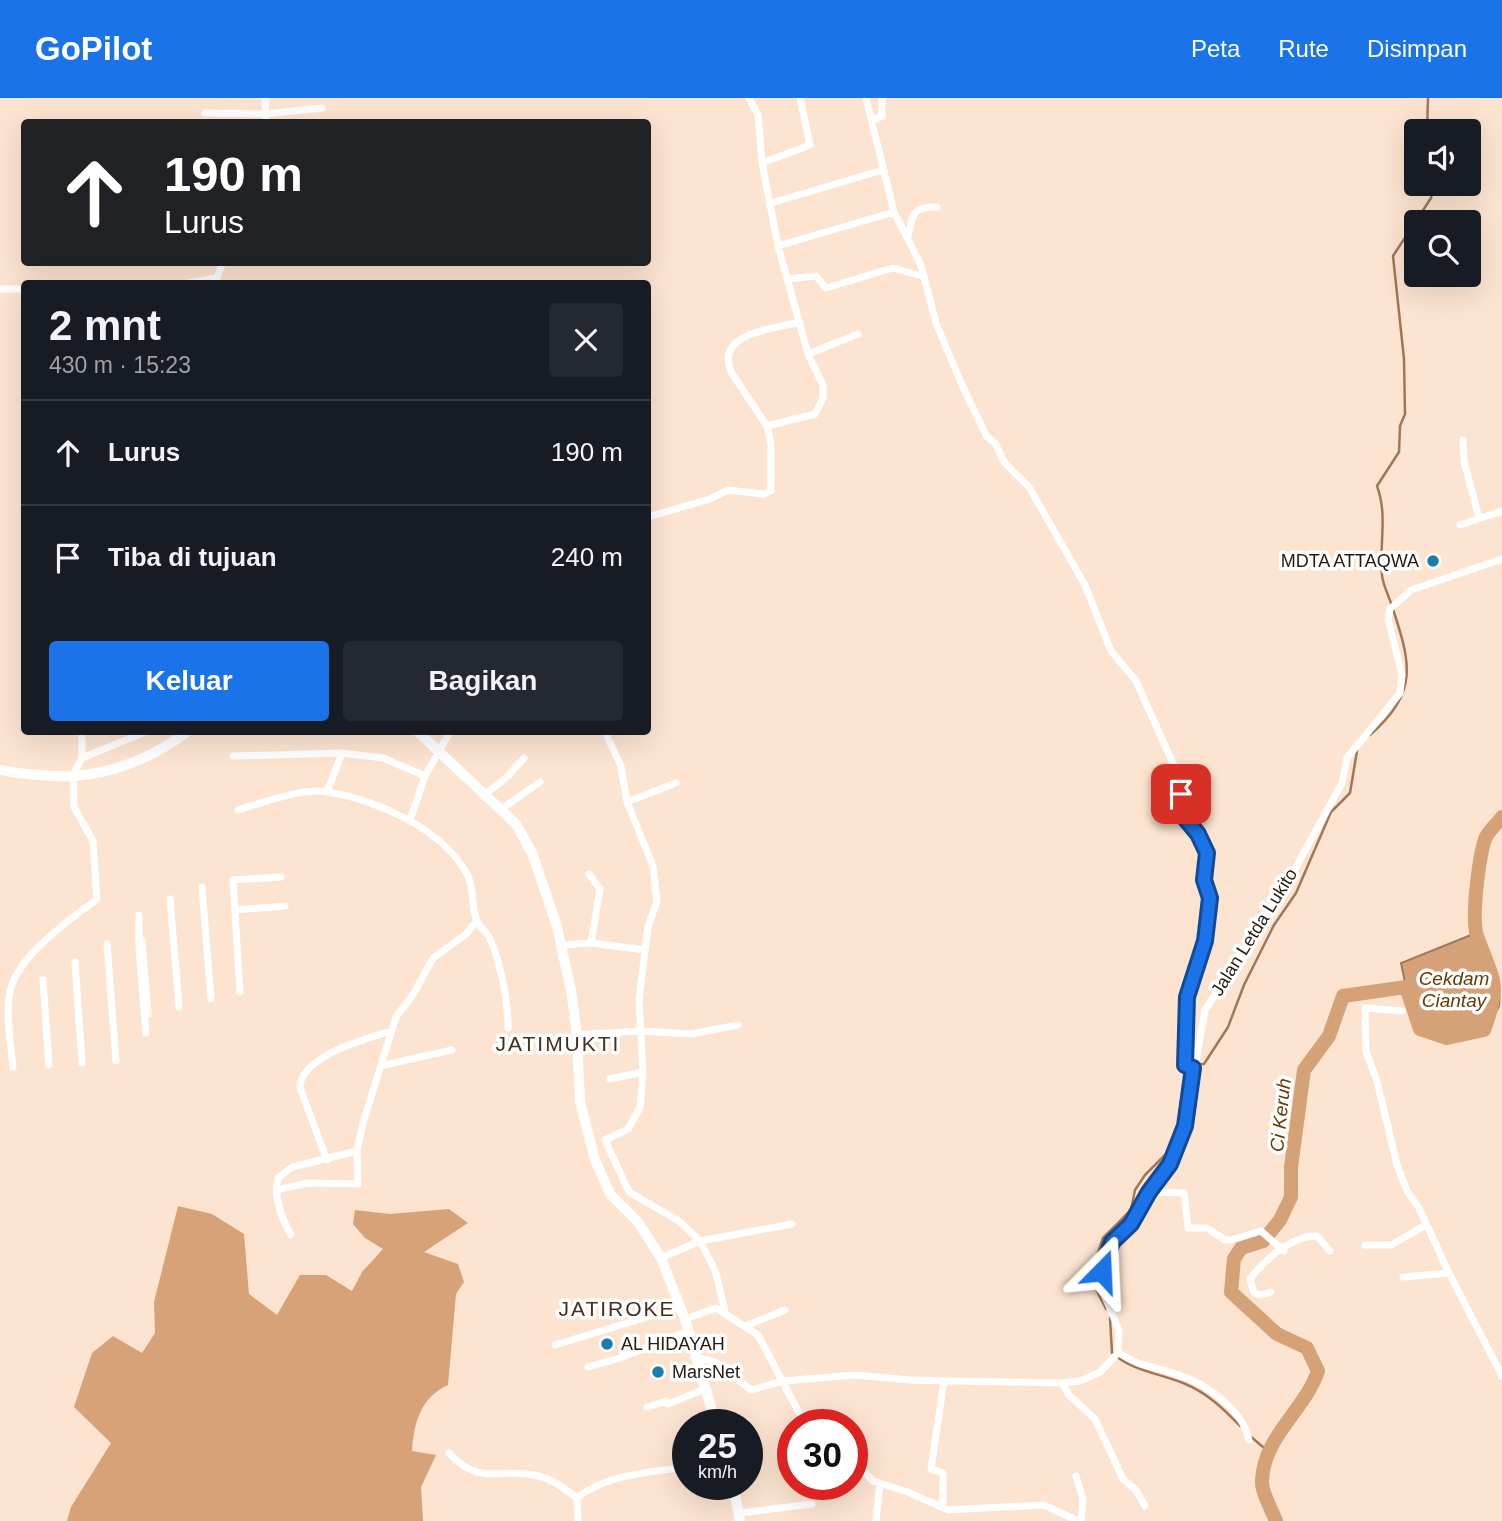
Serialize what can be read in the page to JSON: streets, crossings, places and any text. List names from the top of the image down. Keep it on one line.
{"streets":{"street":["Jalan Letda Lukito"]},"districts":["JATIMUKTI","JATIROKE"],"water":["Cekdam Ciantay","Ci Keruh"],"places":["MDTA ATTAQWA","AL HIDAYAH","MarsNet"],"page":{"header":"GoPilot","nav":["Peta","Rute","Disimpan"],"turn":["190 m","Lurus"],"heading":["2 mnt","430 m · 15:23"],"list":[{"name":"Lurus","value":"190 m"},{"name":"Tiba di tujuan","value":"240 m"}],"buttons":["Keluar","Bagikan"],"speed":"25 km/h","limit":"30"}}
